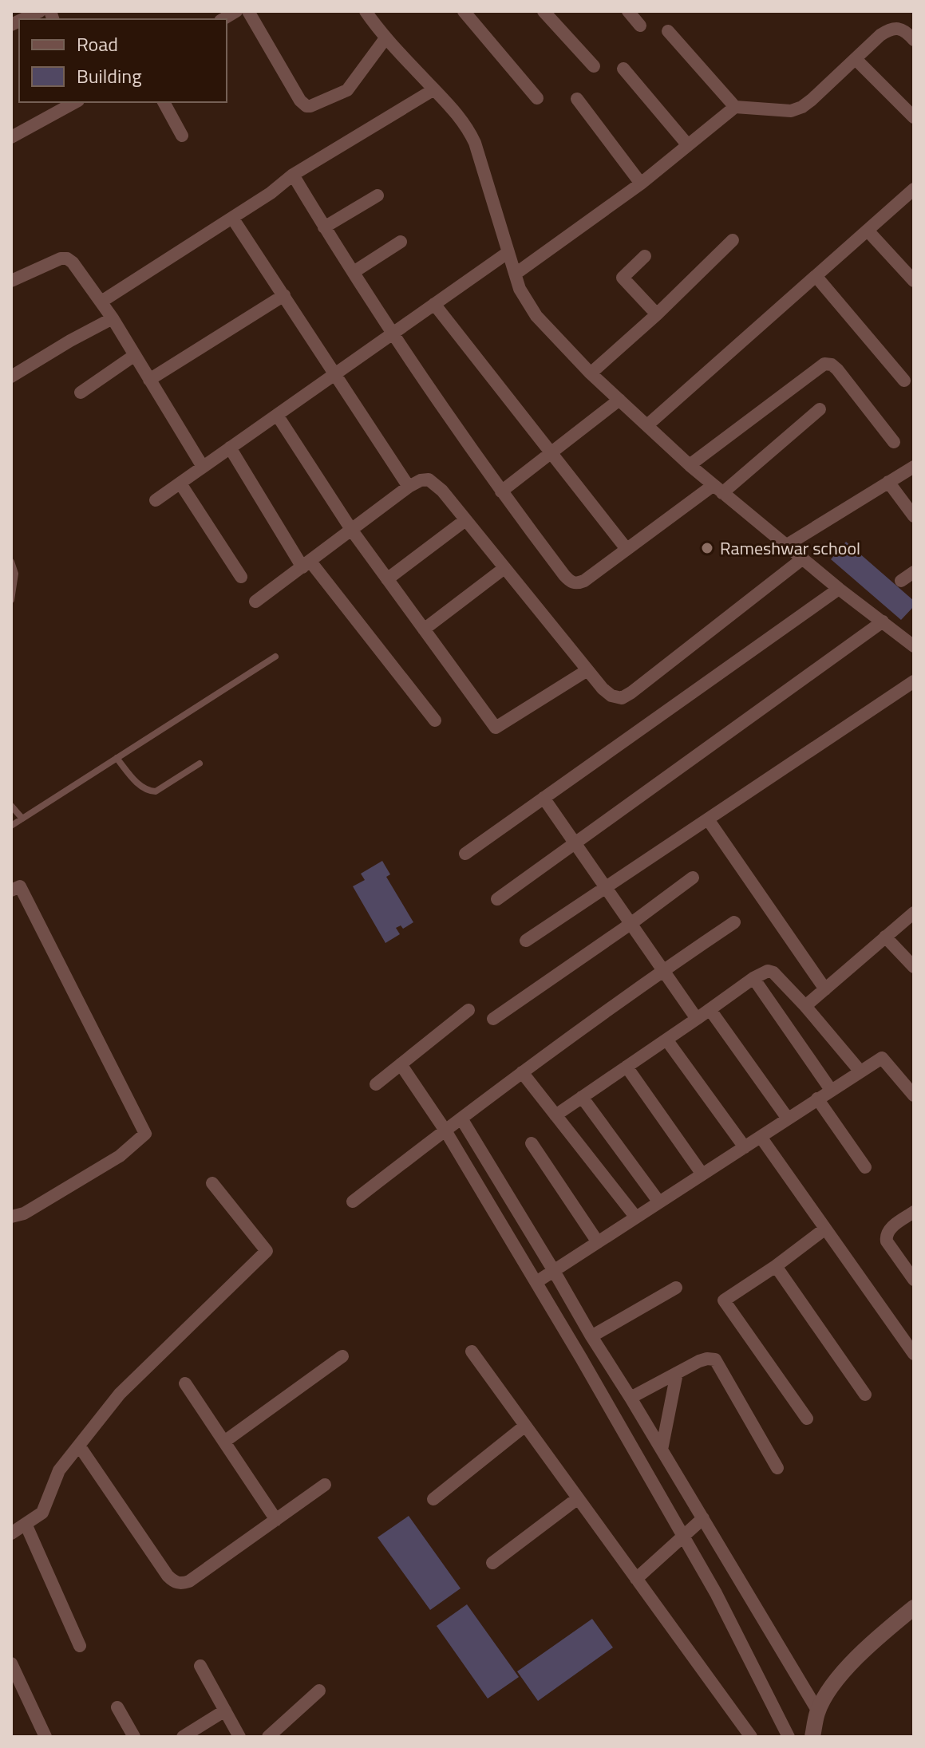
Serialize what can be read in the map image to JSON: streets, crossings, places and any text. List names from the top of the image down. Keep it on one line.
{"places":["Rameshwar school"],"legend":["Road","Building"]}
